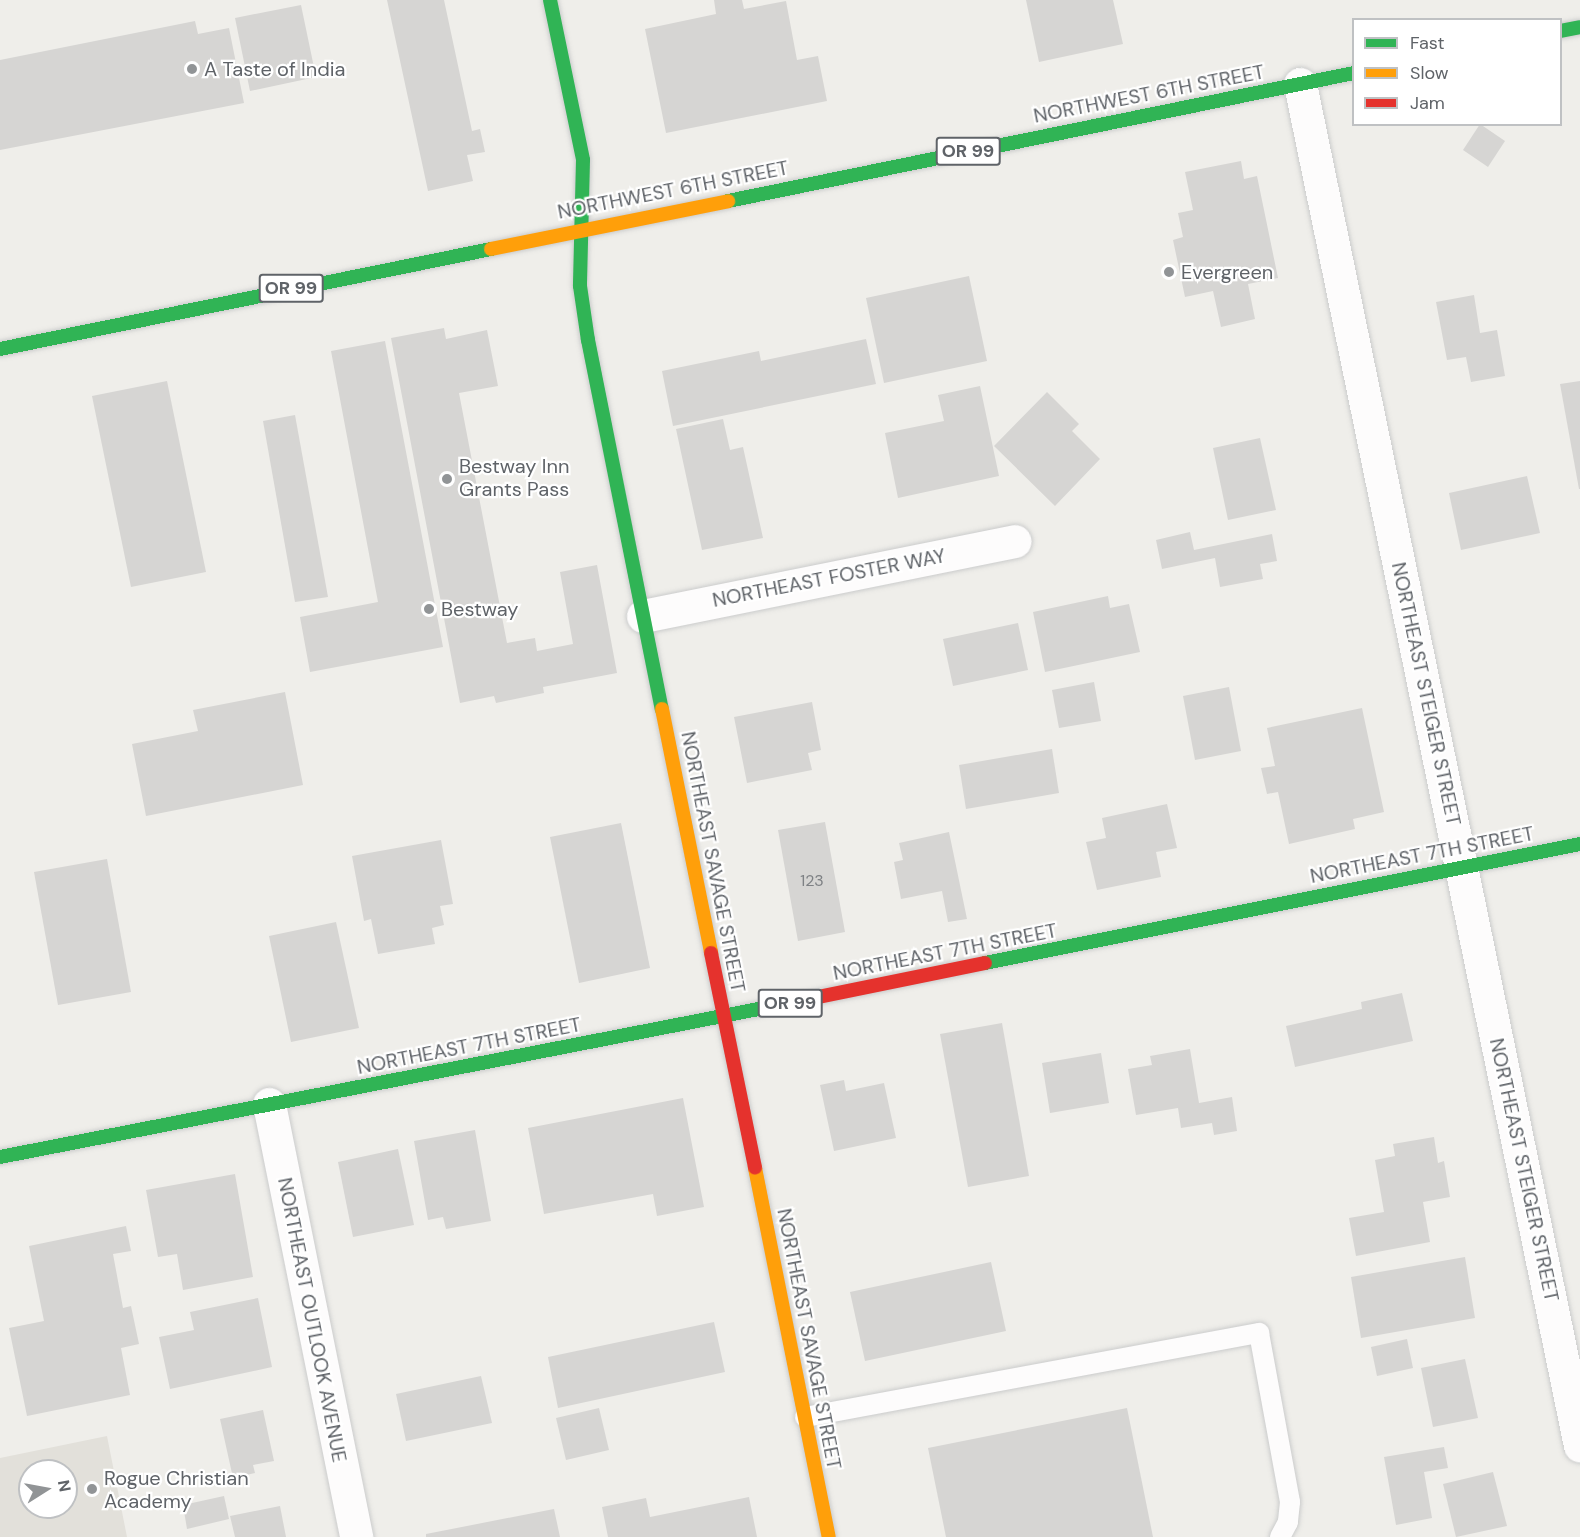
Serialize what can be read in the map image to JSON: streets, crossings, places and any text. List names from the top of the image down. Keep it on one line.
{"streets":{"main road":["NORTHWEST 6TH STREET","OR 99","NORTHEAST 7TH STREET","NORTHEAST SAVAGE STREET"],"street":["NORTHEAST FOSTER WAY","NORTHEAST STEIGER STREET","NORTHEAST OUTLOOK AVENUE"]},"crossings":[["NORTHWEST 6TH STREET","NORTHEAST STEIGER STREET"],["NORTHWEST 6TH STREET","NORTHEAST SAVAGE STREET"],["NORTHEAST FOSTER WAY","NORTHEAST SAVAGE STREET"],["NORTHEAST STEIGER STREET","NORTHEAST 7TH STREET"],["NORTHEAST 7TH STREET","NORTHEAST SAVAGE STREET"],["NORTHEAST 7TH STREET","NORTHEAST OUTLOOK AVENUE"]],"places":["A Taste of India","Evergreen","Bestway Inn Grants Pass","Bestway","Rogue Christian Academy"],"house_numbers":["123"],"legend":["Fast","Slow","Jam"],"north":"right"}
